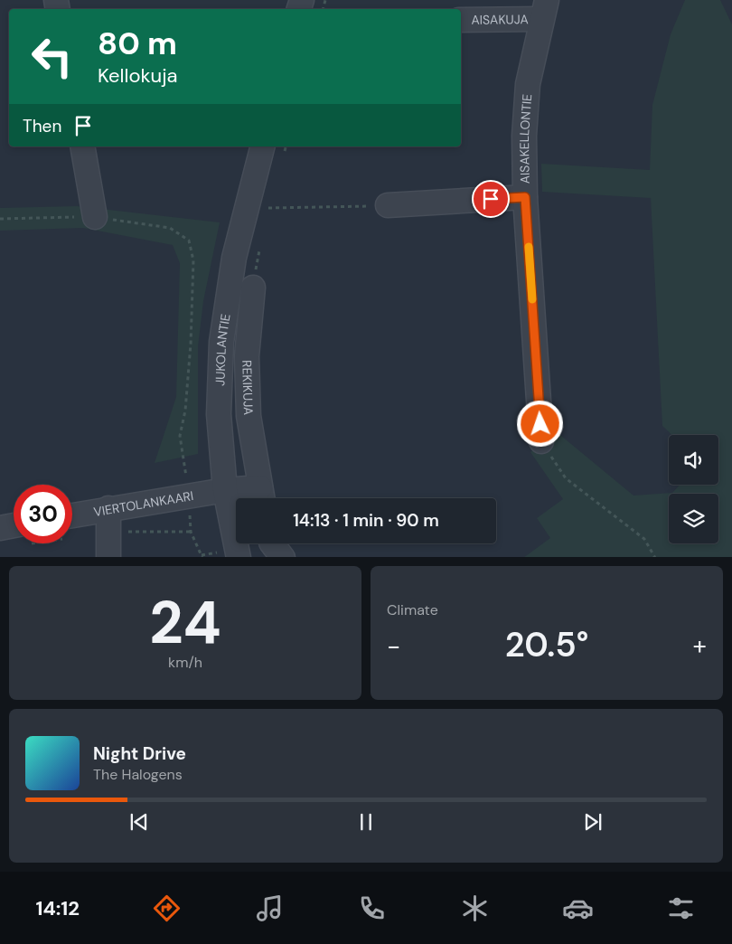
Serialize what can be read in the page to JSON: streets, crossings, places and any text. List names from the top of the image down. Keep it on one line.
{"streets":{"street":["AISAKUJA","AISAKELLONTIE","JUKOLANTIE","REKIKUJA","VIERTOLANKAARI"]},"crossings":[["AISAKUJA","AISAKELLONTIE"],["JUKOLANTIE","REKIKUJA"],["JUKOLANTIE","VIERTOLANKAARI"],["REKIKUJA","VIERTOLANKAARI"]],"page":{"turn":["80 m","Kellokuja"],"then":"Then","limit":"30","trip":"14:13 · 1 min · 90 m","tile":[["24","km/h"],"Climate"],"heat":["−","20.5°","+"],"song":["Night Drive","The Halogens"],"tabs":"14:12"}}
